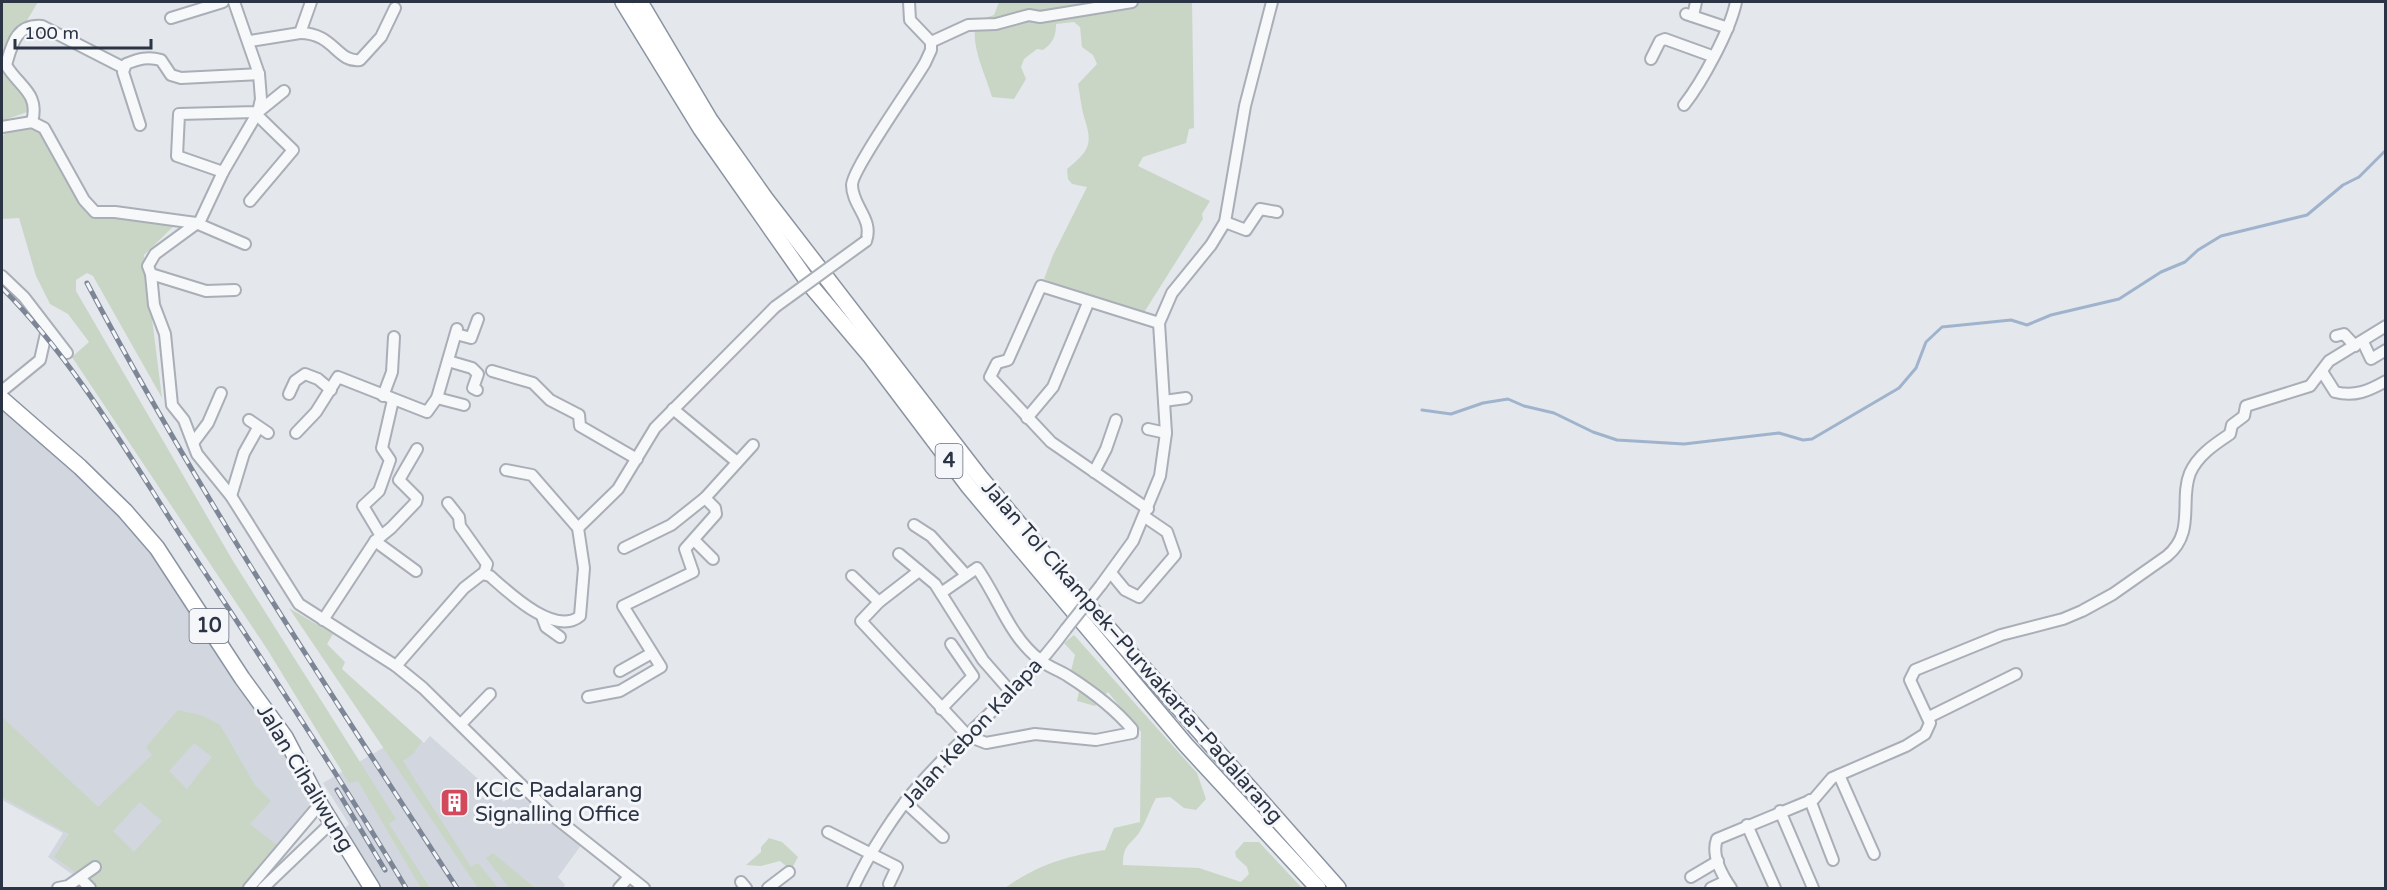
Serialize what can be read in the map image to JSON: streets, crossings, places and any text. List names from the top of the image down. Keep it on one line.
{"streets":{"highway":["4","10","Jalan Tol Cikampek–Purwakarta–Padalarang","Jalan Cihaliwung"],"street":["Jalan Kebon Kalapa"]},"places":{"building":["KCIC Padalarang Signalling Office"]},"scale_bar":"100 m"}
